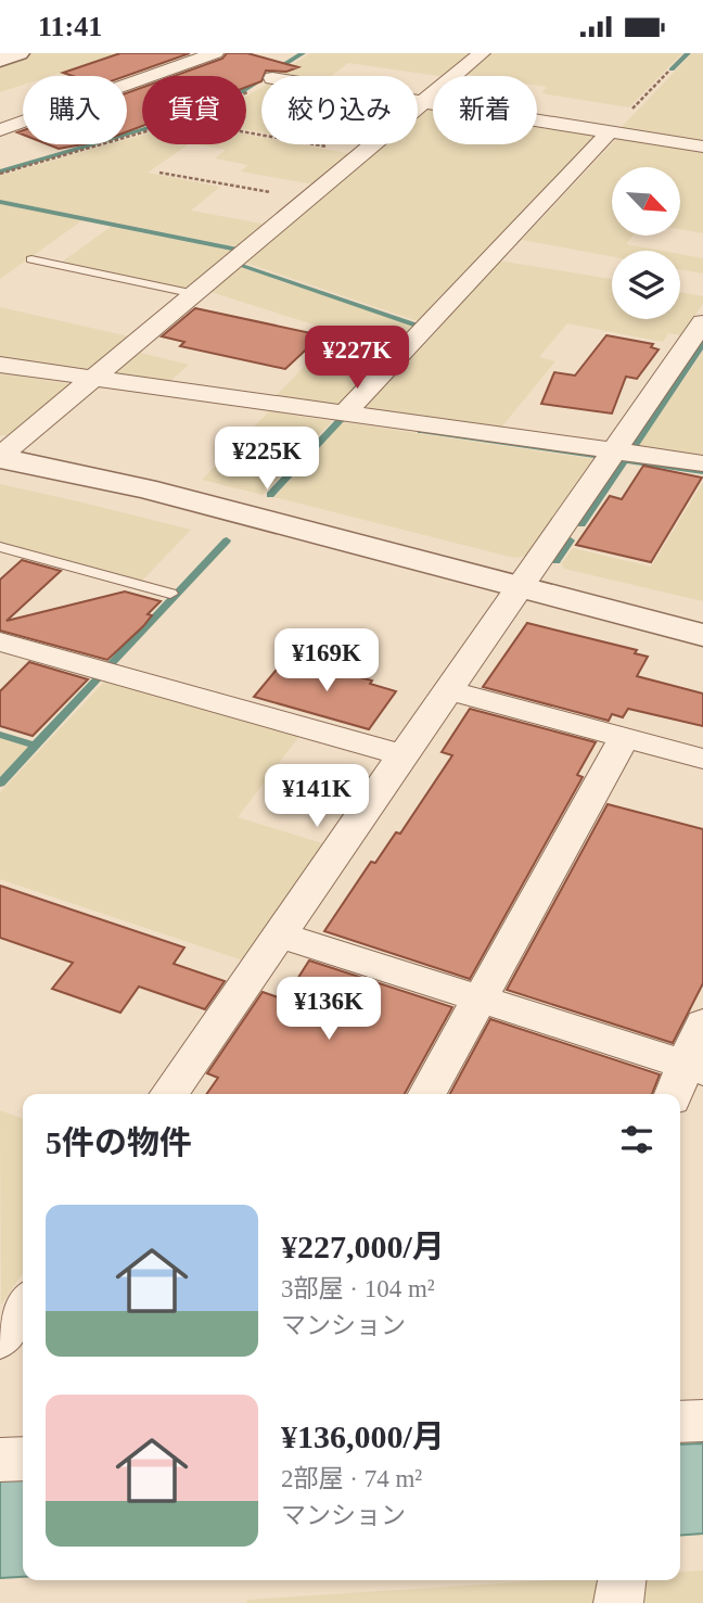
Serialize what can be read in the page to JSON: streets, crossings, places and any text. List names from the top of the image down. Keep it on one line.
{"north":"bottom right","page":{"status":"11:41","chip":["購入","賃貸","絞り込み","新着"],"price":["¥227K","¥225K","¥169K","¥141K","¥136K"],"heading":"5件の物件","list":[{"name":"¥227,000/月","note":"3部屋 · 104 m² · マンション"},{"name":"¥136,000/月","note":"2部屋 · 74 m² · マンション"}]}}
